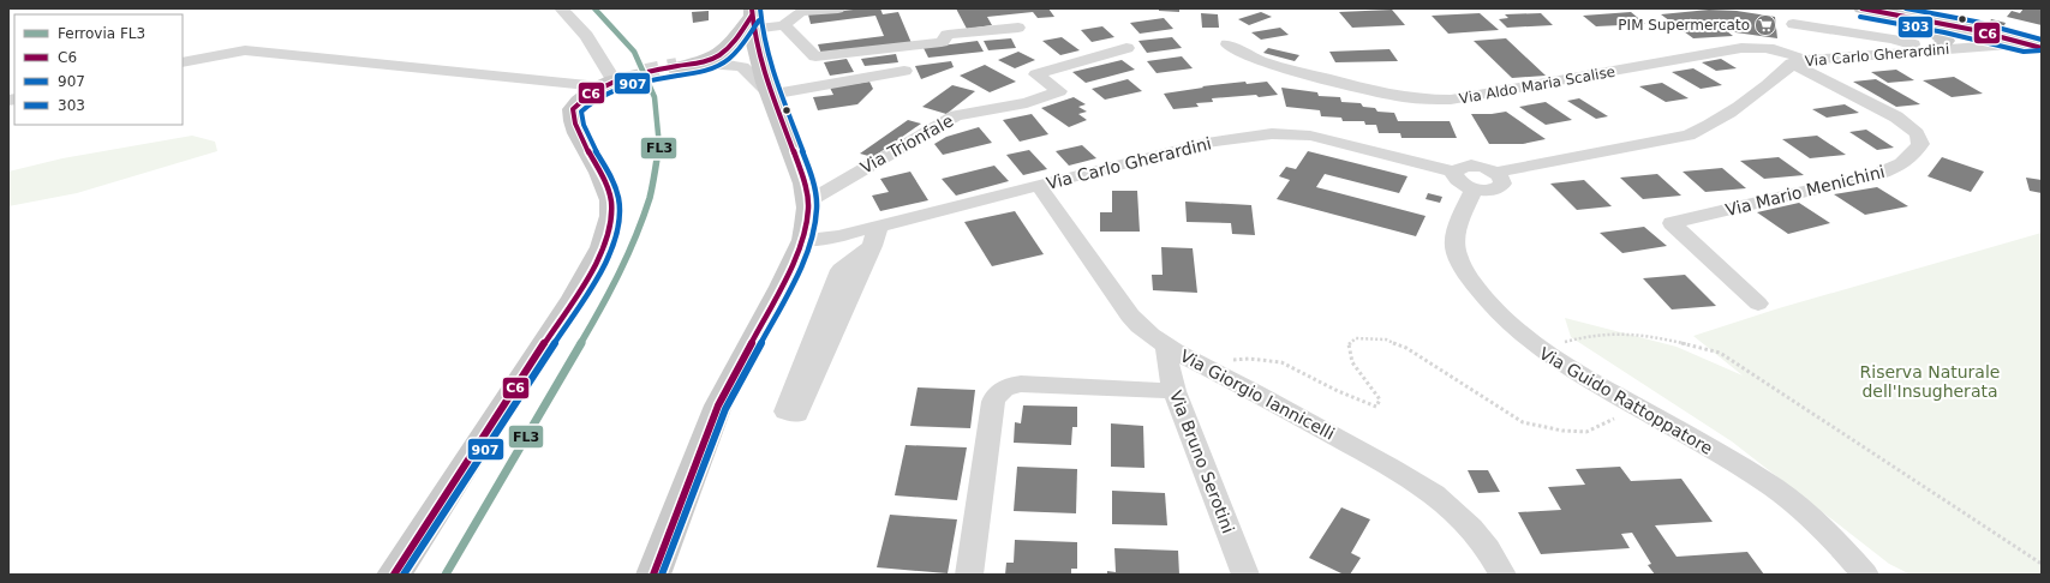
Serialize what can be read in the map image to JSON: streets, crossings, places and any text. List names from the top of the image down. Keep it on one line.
{"streets":{"street":["Via Carlo Gherardini","Via Aldo Maria Scalise","Via Trionfale","Via Mario Menichini","Via Giorgio Iannicelli","Via Guido Rattoppatore","Via Bruno Serotini"]},"crossings":[["Via Carlo Gherardini","Via Aldo Maria Scalise"],["Via Carlo Gherardini","Via Mario Menichini"],["Via Carlo Gherardini","Via Giorgio Iannicelli"],["Via Aldo Maria Scalise","Via Mario Menichini"],["Via Giorgio Iannicelli","Via Bruno Serotini"]],"parks":["Riserva Naturale dell'Insugherata"],"places":{"supermarket":["PIM Supermercato"]},"lines":["rail line FL3","transit line C6","transit line 907","transit line 303"],"legend":["Ferrovia FL3","C6","907","303"]}
